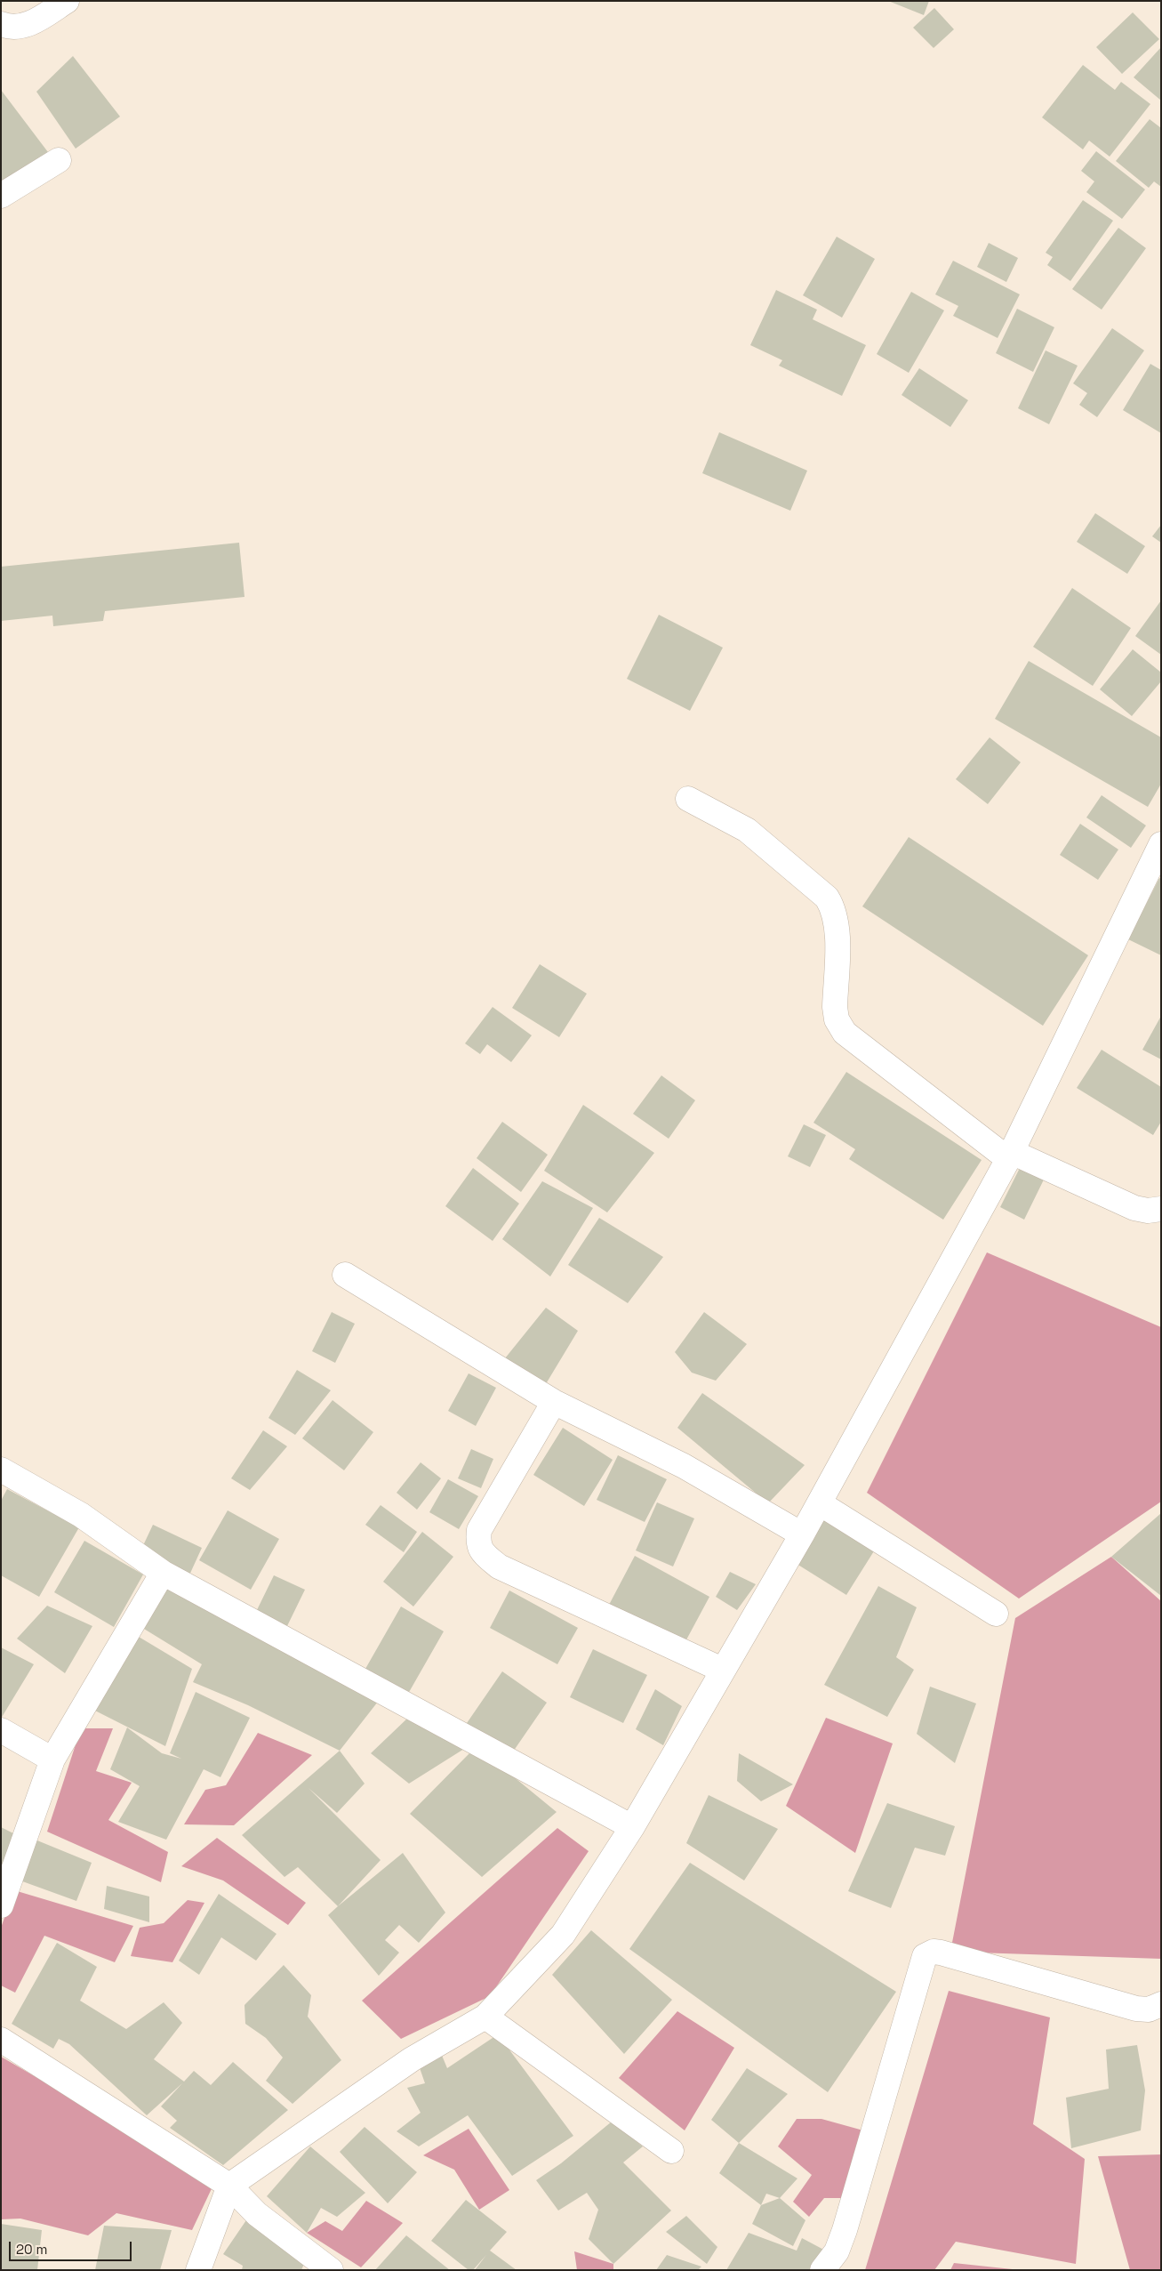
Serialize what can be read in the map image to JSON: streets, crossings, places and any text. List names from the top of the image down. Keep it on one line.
{"scale_bar":"20 m"}
